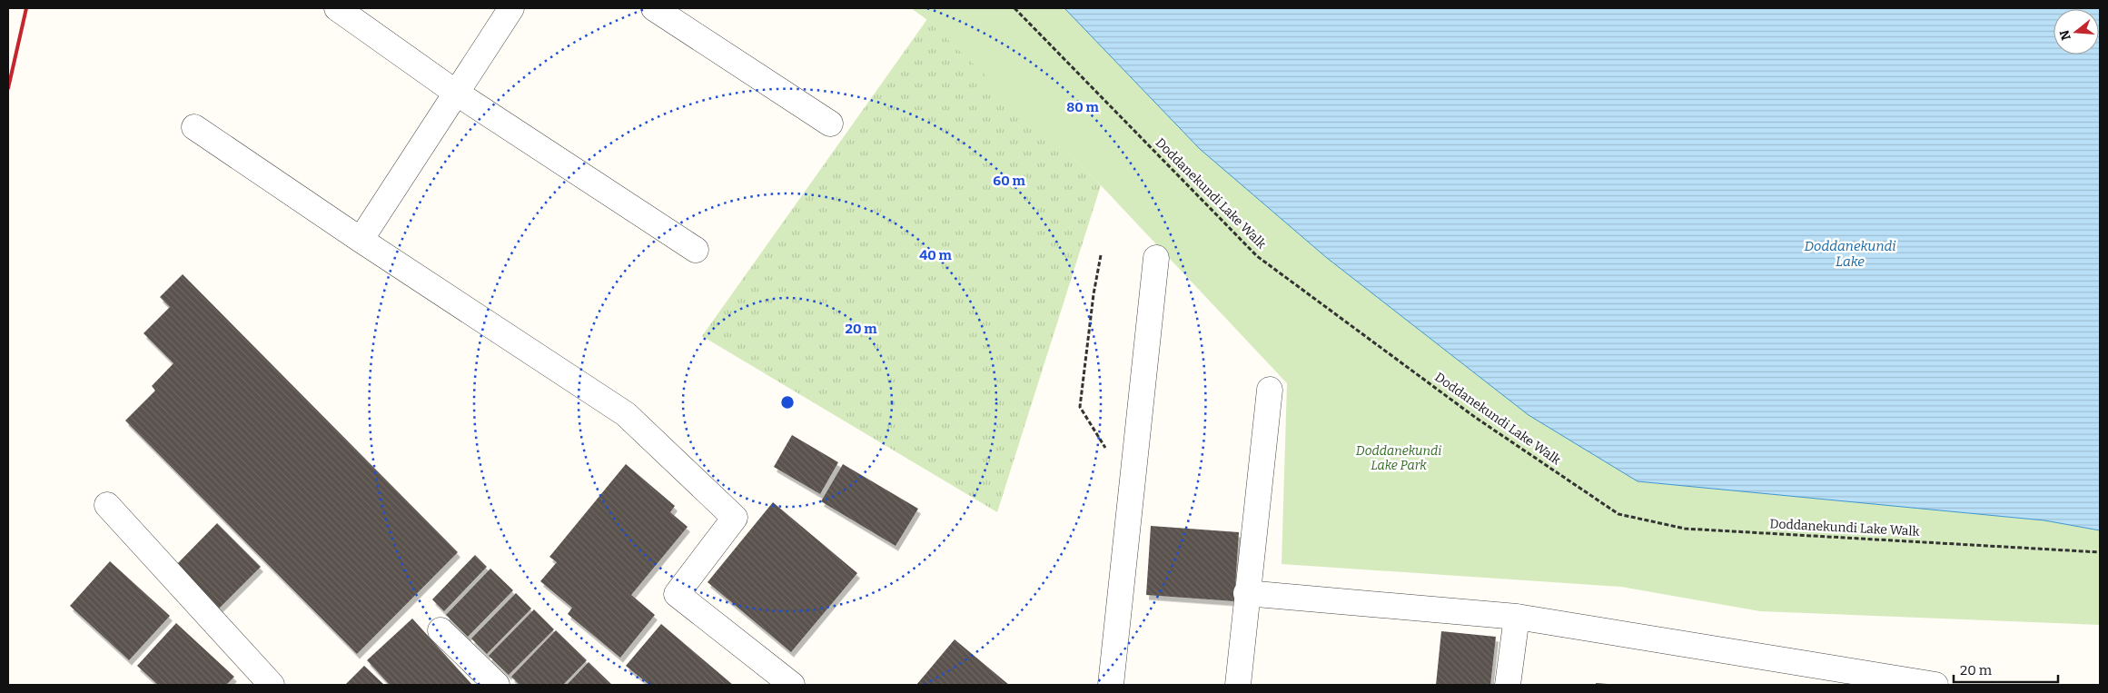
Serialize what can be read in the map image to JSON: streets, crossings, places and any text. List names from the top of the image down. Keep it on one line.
{"streets":{"path":["Doddanekundi Lake Walk"]},"water":["Doddanekundi Lake"],"parks":["Doddanekundi Lake Park"],"scale_bar":"20 m","north":"left","rings":["80 m","60 m","40 m","20 m"]}
